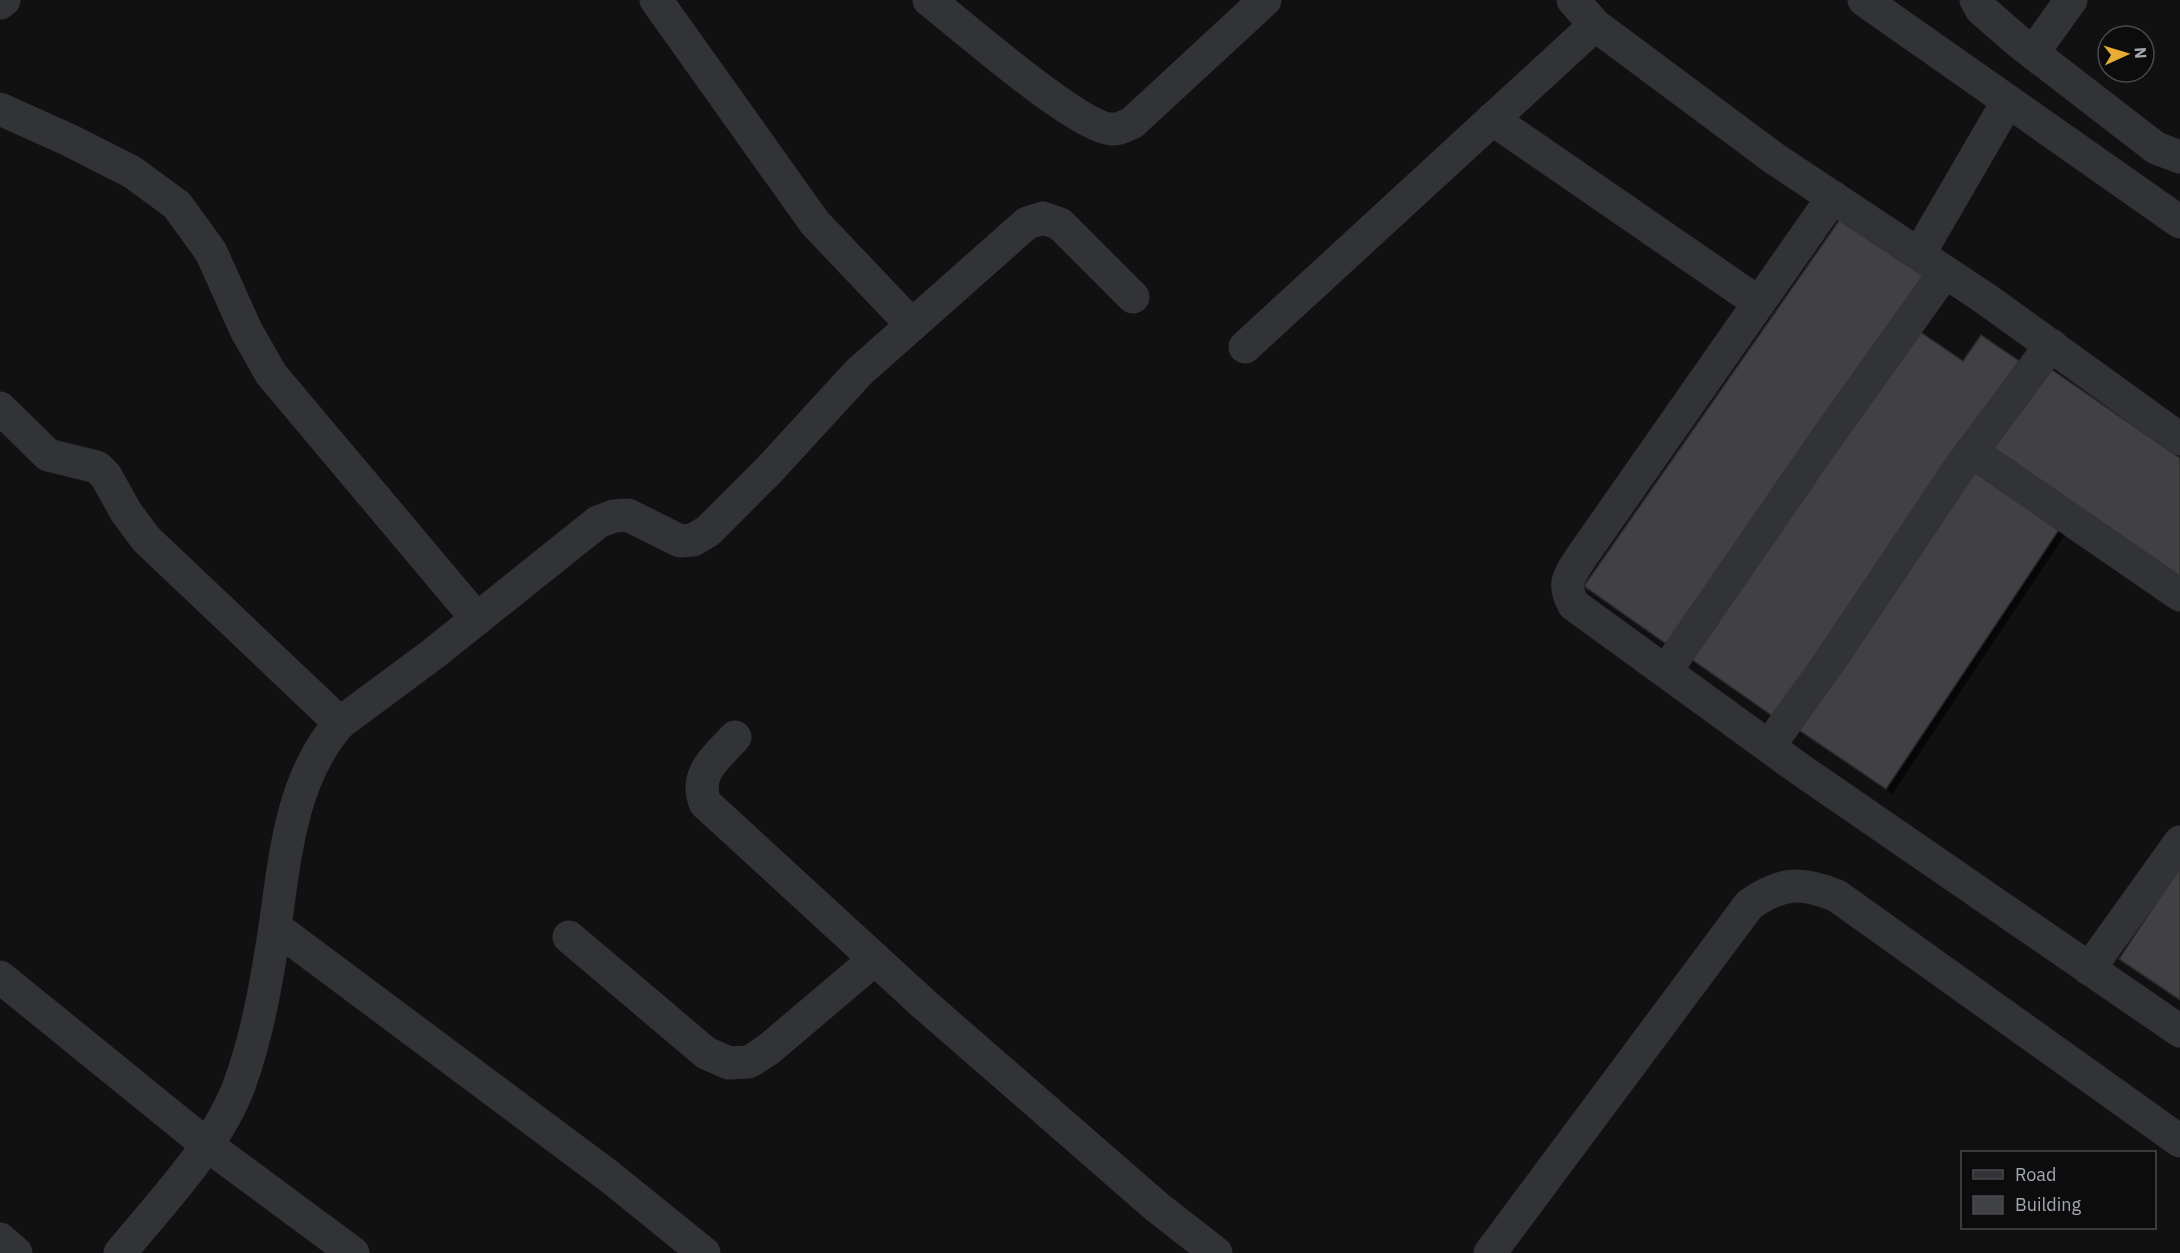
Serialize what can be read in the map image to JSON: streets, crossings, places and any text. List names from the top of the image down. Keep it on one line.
{"legend":["Road","Building"],"north":"right"}
